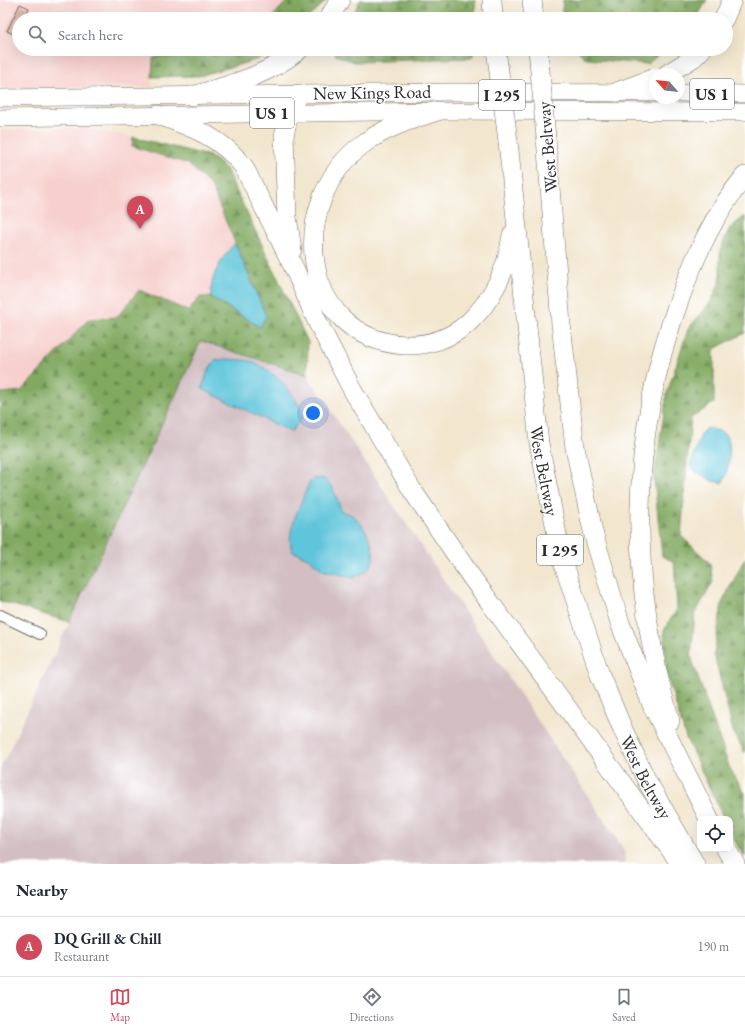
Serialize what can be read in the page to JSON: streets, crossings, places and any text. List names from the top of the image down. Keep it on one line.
{"streets":{"highway":["New Kings Road","US 1","I 295","West Beltway"]},"north":"top left","page":{"search":"Search here","pins":"A","heading":"Nearby","list":[{"mark":"A","name":"DQ Grill & Chill","note":"Restaurant","value":"190 m"}],"nav":["Map","Directions","Saved"]}}
